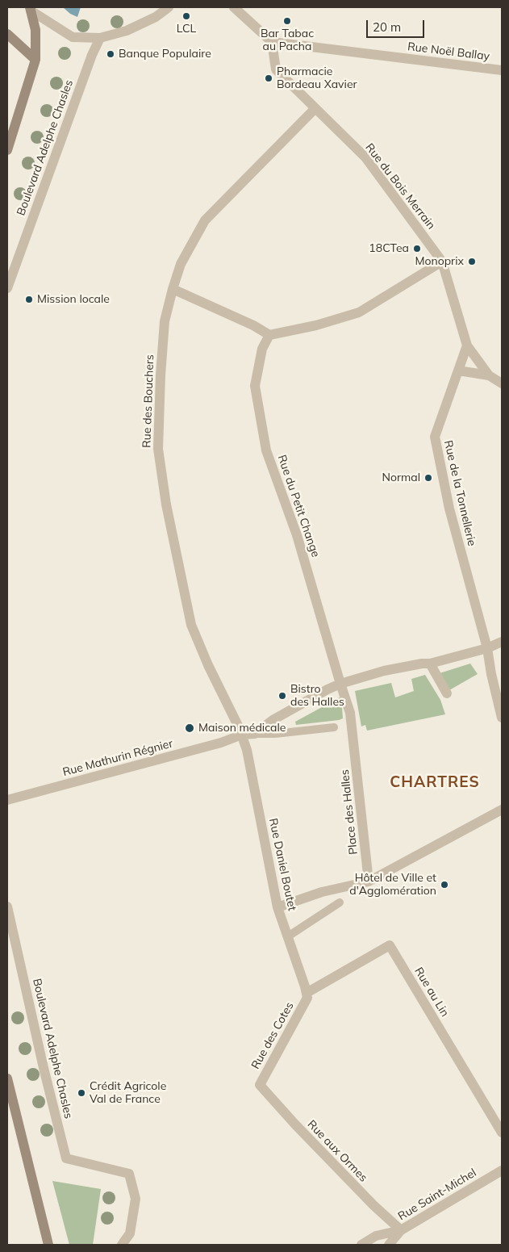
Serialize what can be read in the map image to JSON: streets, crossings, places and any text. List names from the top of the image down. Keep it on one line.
{"streets":{"street":["Rue Noël Ballay","Boulevard Adelphe Chasles","Rue du Bois Merrain","Rue des Bouchers","Rue de la Tonnellerie","Rue du Petit Change","Rue Mathurin Régnier","Place des Halles","Rue Daniel Boutet","Rue au Lin","Rue des Cotes","Rue aux Ormes","Rue Saint-Michel"]},"crossings":[["Rue Noël Ballay","Rue du Bois Merrain"],["Rue du Bois Merrain","Rue des Bouchers"],["Rue du Bois Merrain","Rue de la Tonnellerie"],["Rue des Bouchers","Rue Mathurin Régnier"],["Rue des Bouchers","Rue Daniel Boutet"],["Rue du Petit Change","Place des Halles"],["Rue Mathurin Régnier","Rue Daniel Boutet"],["Rue Daniel Boutet","Rue au Lin"],["Rue Daniel Boutet","Rue des Cotes"],["Rue au Lin","Rue des Cotes"],["Rue des Cotes","Rue aux Ormes"],["Rue aux Ormes","Rue Saint-Michel"]],"districts":["CHARTRES"],"places":["LCL","Bar Tabac au Pacha","Banque Populaire","Pharmacie Bordeau Xavier","18CTea","Monoprix","Mission locale","Normal","Bistro des Halles","Maison médicale","Hôtel de Ville et d'Agglomération","Crédit Agricole Val de France"],"scale_bar":"20 m"}
